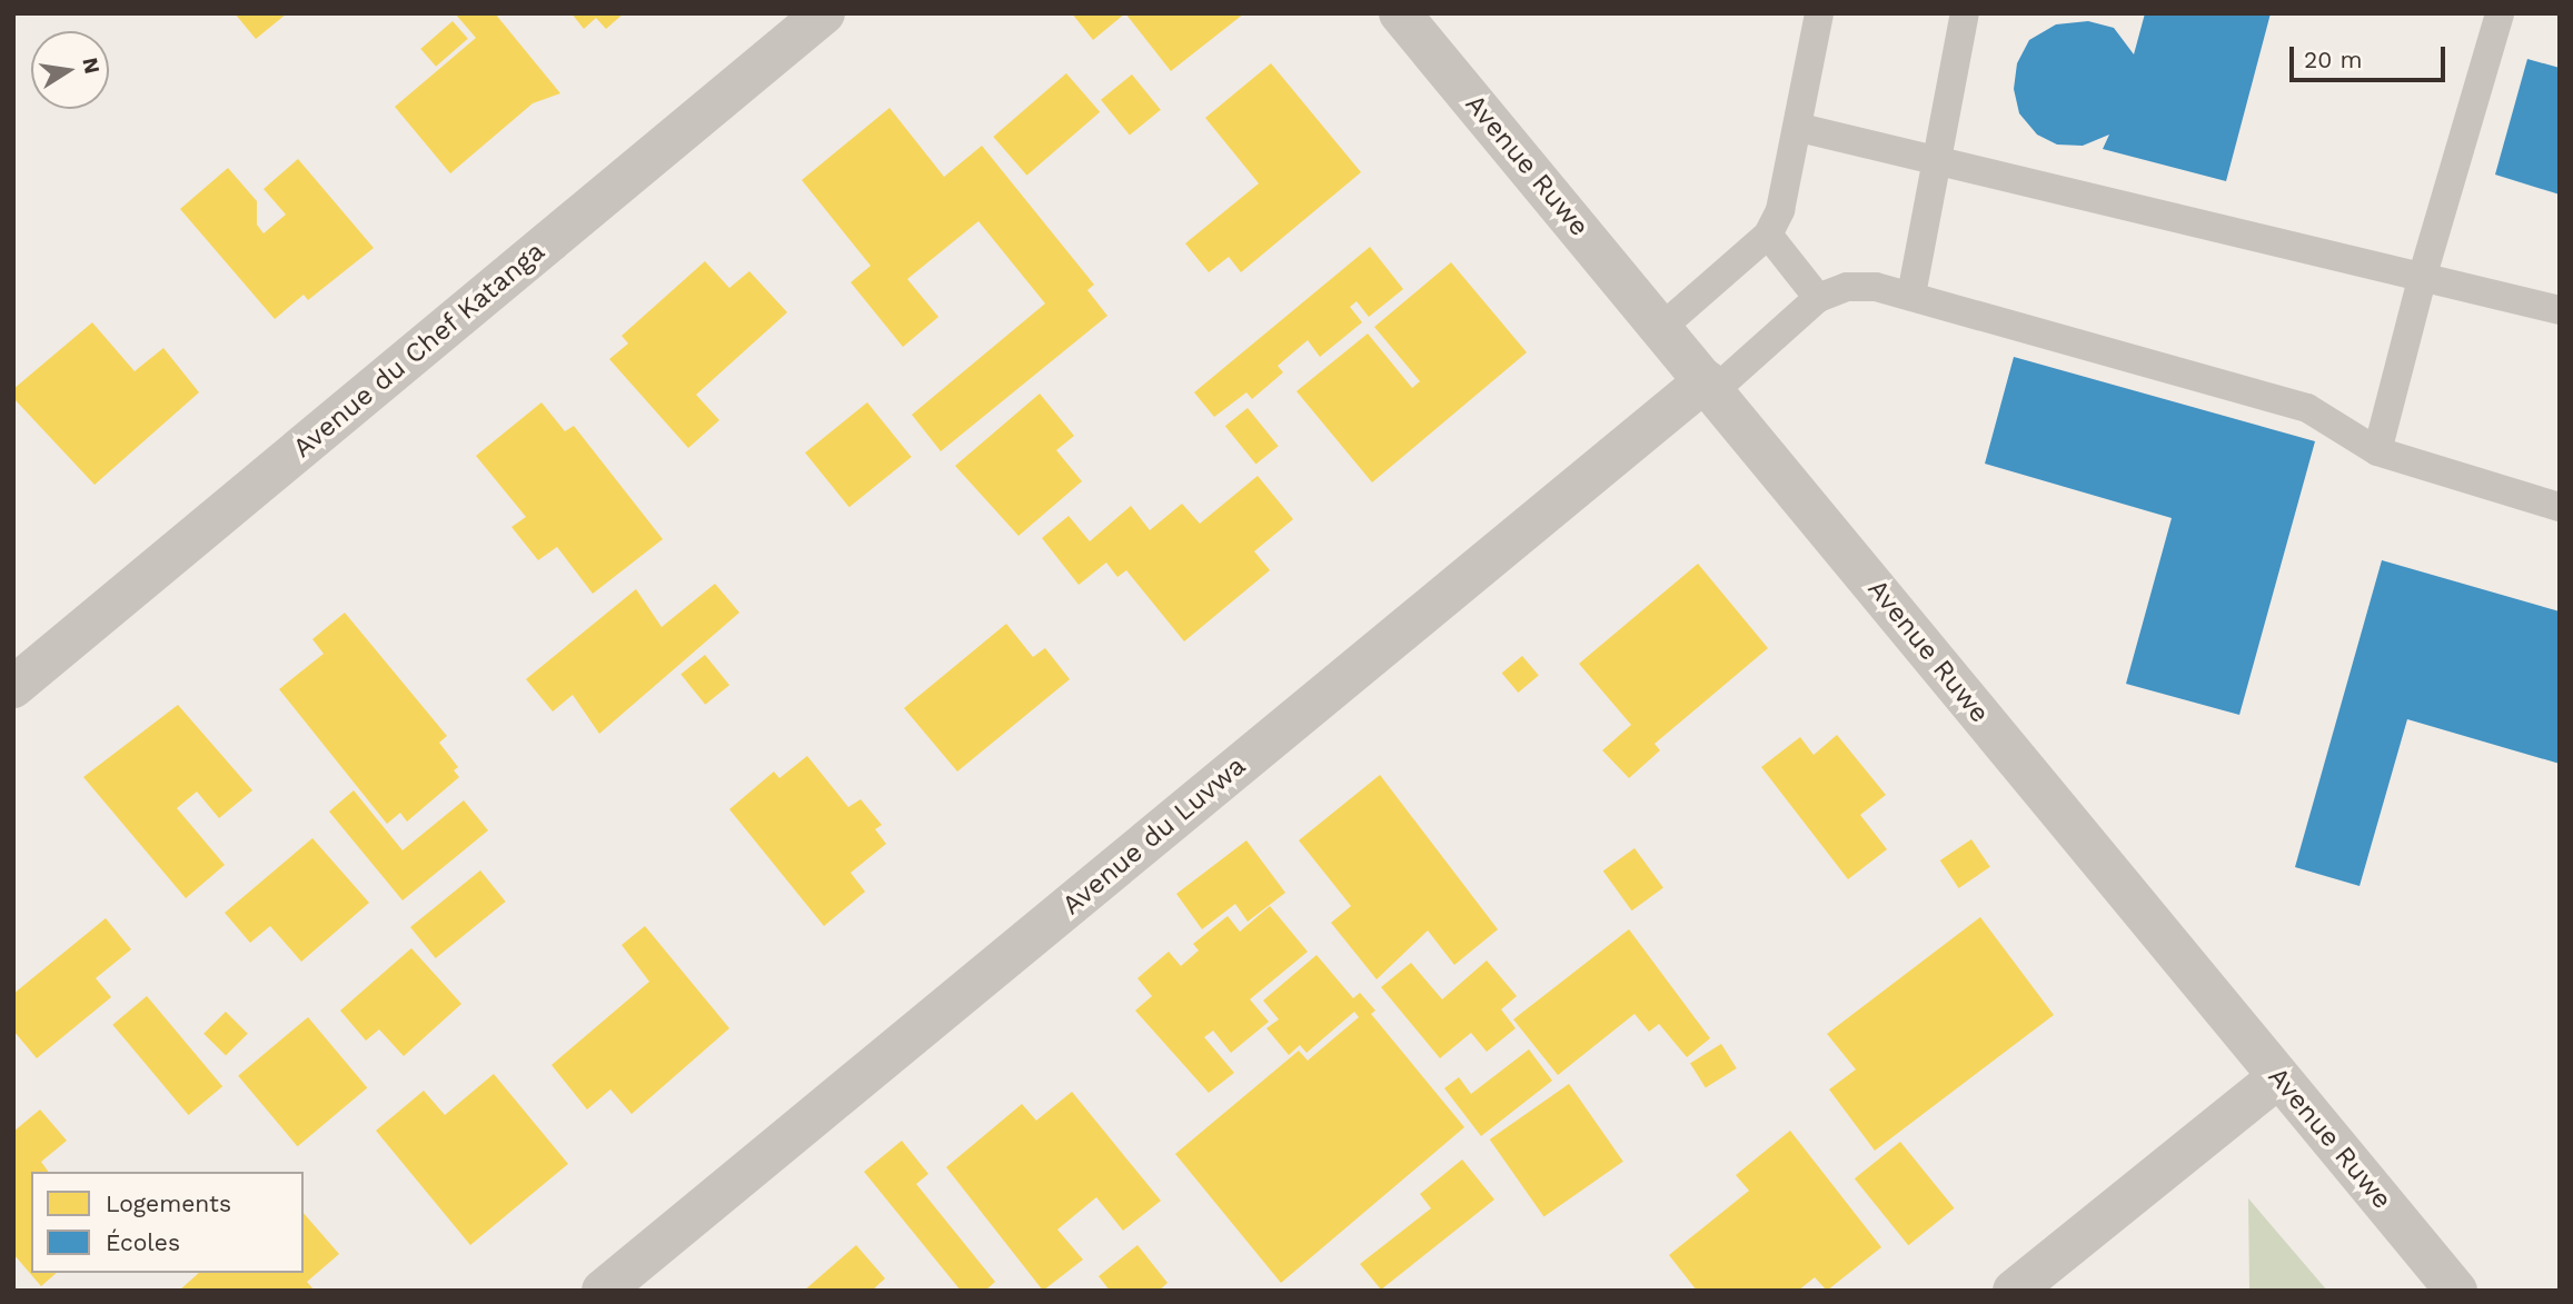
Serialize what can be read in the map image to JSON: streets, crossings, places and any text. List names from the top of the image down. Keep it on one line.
{"streets":{"street":["Avenue Ruwe","Avenue du Chef Katanga","Avenue du Luvwa"]},"crossings":[["Avenue Ruwe","Avenue du Luvwa"]],"legend":["Logements","Écoles"],"scale_bar":"20 m","north":"right"}
